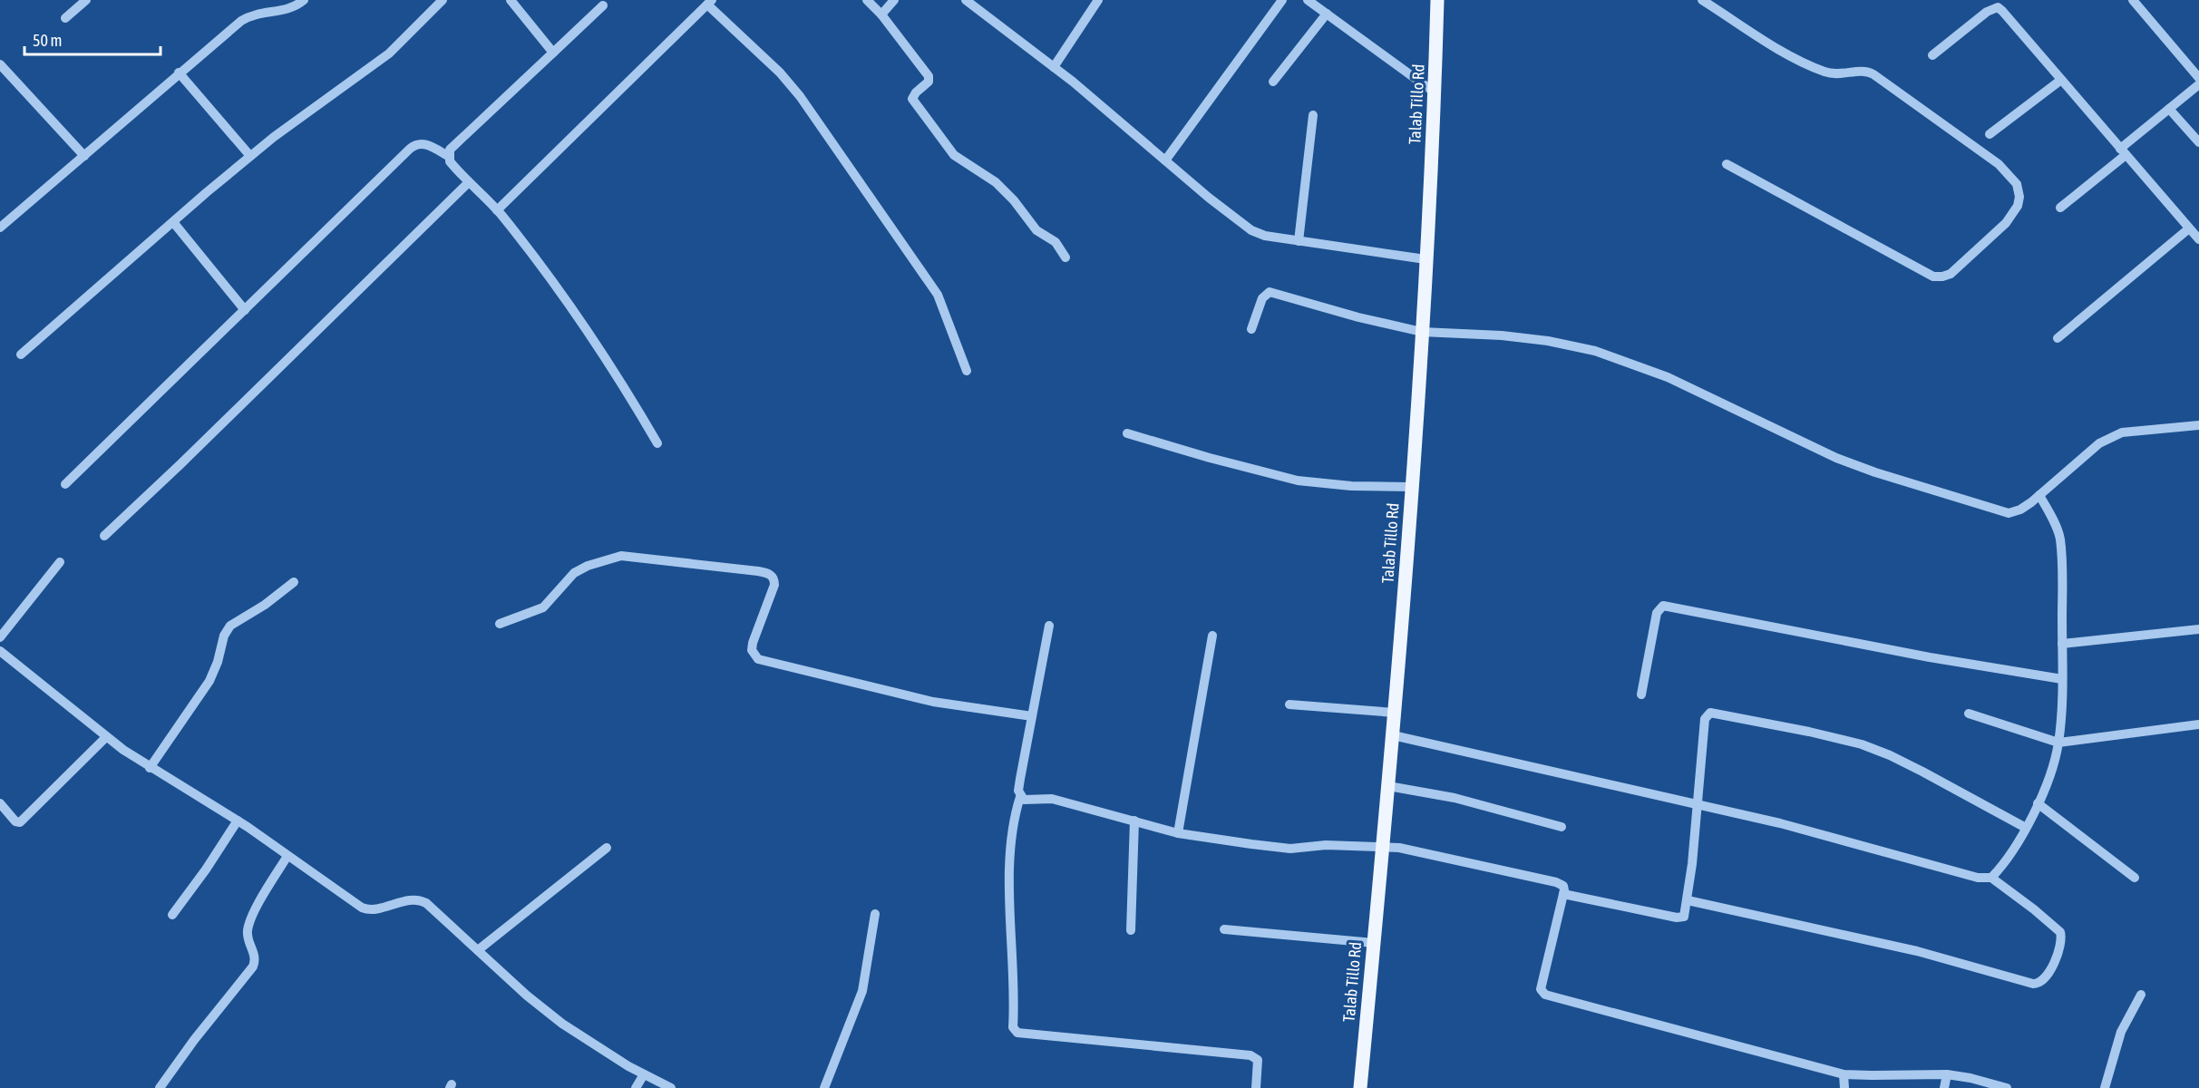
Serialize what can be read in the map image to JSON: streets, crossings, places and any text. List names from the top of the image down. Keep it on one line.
{"streets":{"main road":["Talab Tillo Rd"]},"scale_bar":"50 m"}
